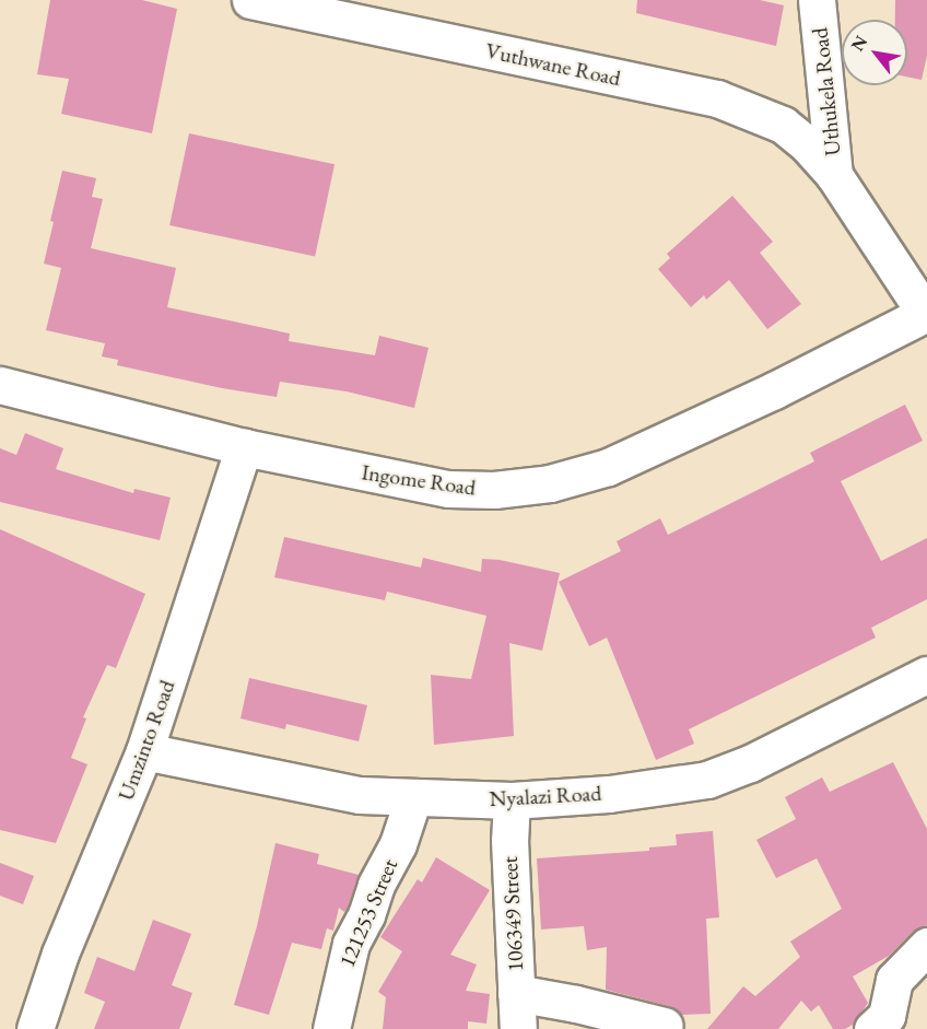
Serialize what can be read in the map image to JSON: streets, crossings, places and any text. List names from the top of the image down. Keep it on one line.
{"streets":{"street":["Vuthwane Road","Uthukela Road","Ingome Road","Umzinto Road","Nyalazi Road","121253 Street","106349 Street"]},"crossings":[["Vuthwane Road","Uthukela Road"],["Uthukela Road","Ingome Road"],["Ingome Road","Umzinto Road"],["Umzinto Road","Nyalazi Road"],["Nyalazi Road","121253 Street"],["Nyalazi Road","106349 Street"]],"north":"top left"}
